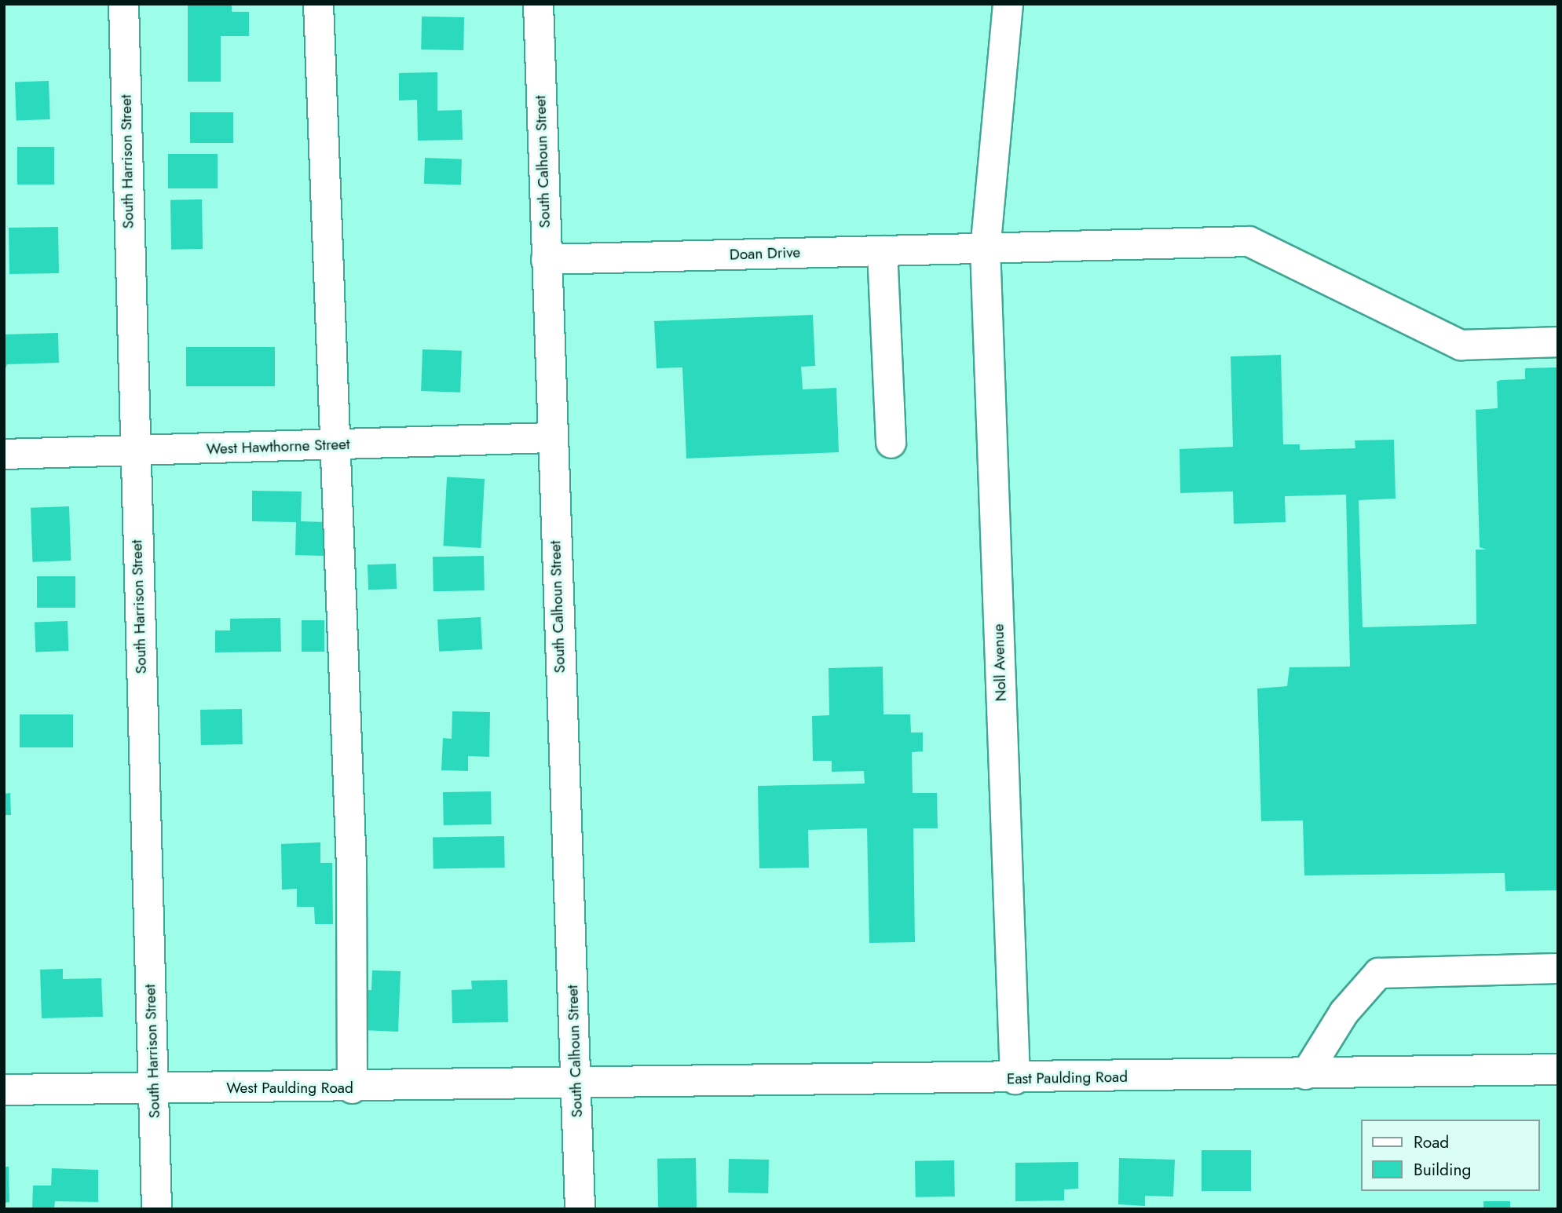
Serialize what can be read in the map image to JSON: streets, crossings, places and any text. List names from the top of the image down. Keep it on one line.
{"streets":{"main road":["East Paulding Road","West Paulding Road"],"street":["South Harrison Street","South Calhoun Street","Doan Drive","West Hawthorne Street","Noll Avenue"]},"crossings":[["South Harrison Street","West Hawthorne Street"],["South Harrison Street","West Paulding Road"],["South Calhoun Street","Doan Drive"],["South Calhoun Street","West Hawthorne Street"],["South Calhoun Street","East Paulding Road"],["South Calhoun Street","West Paulding Road"],["Doan Drive","Noll Avenue"],["Noll Avenue","East Paulding Road"],["East Paulding Road","West Paulding Road"]],"legend":["Road","Building"]}
